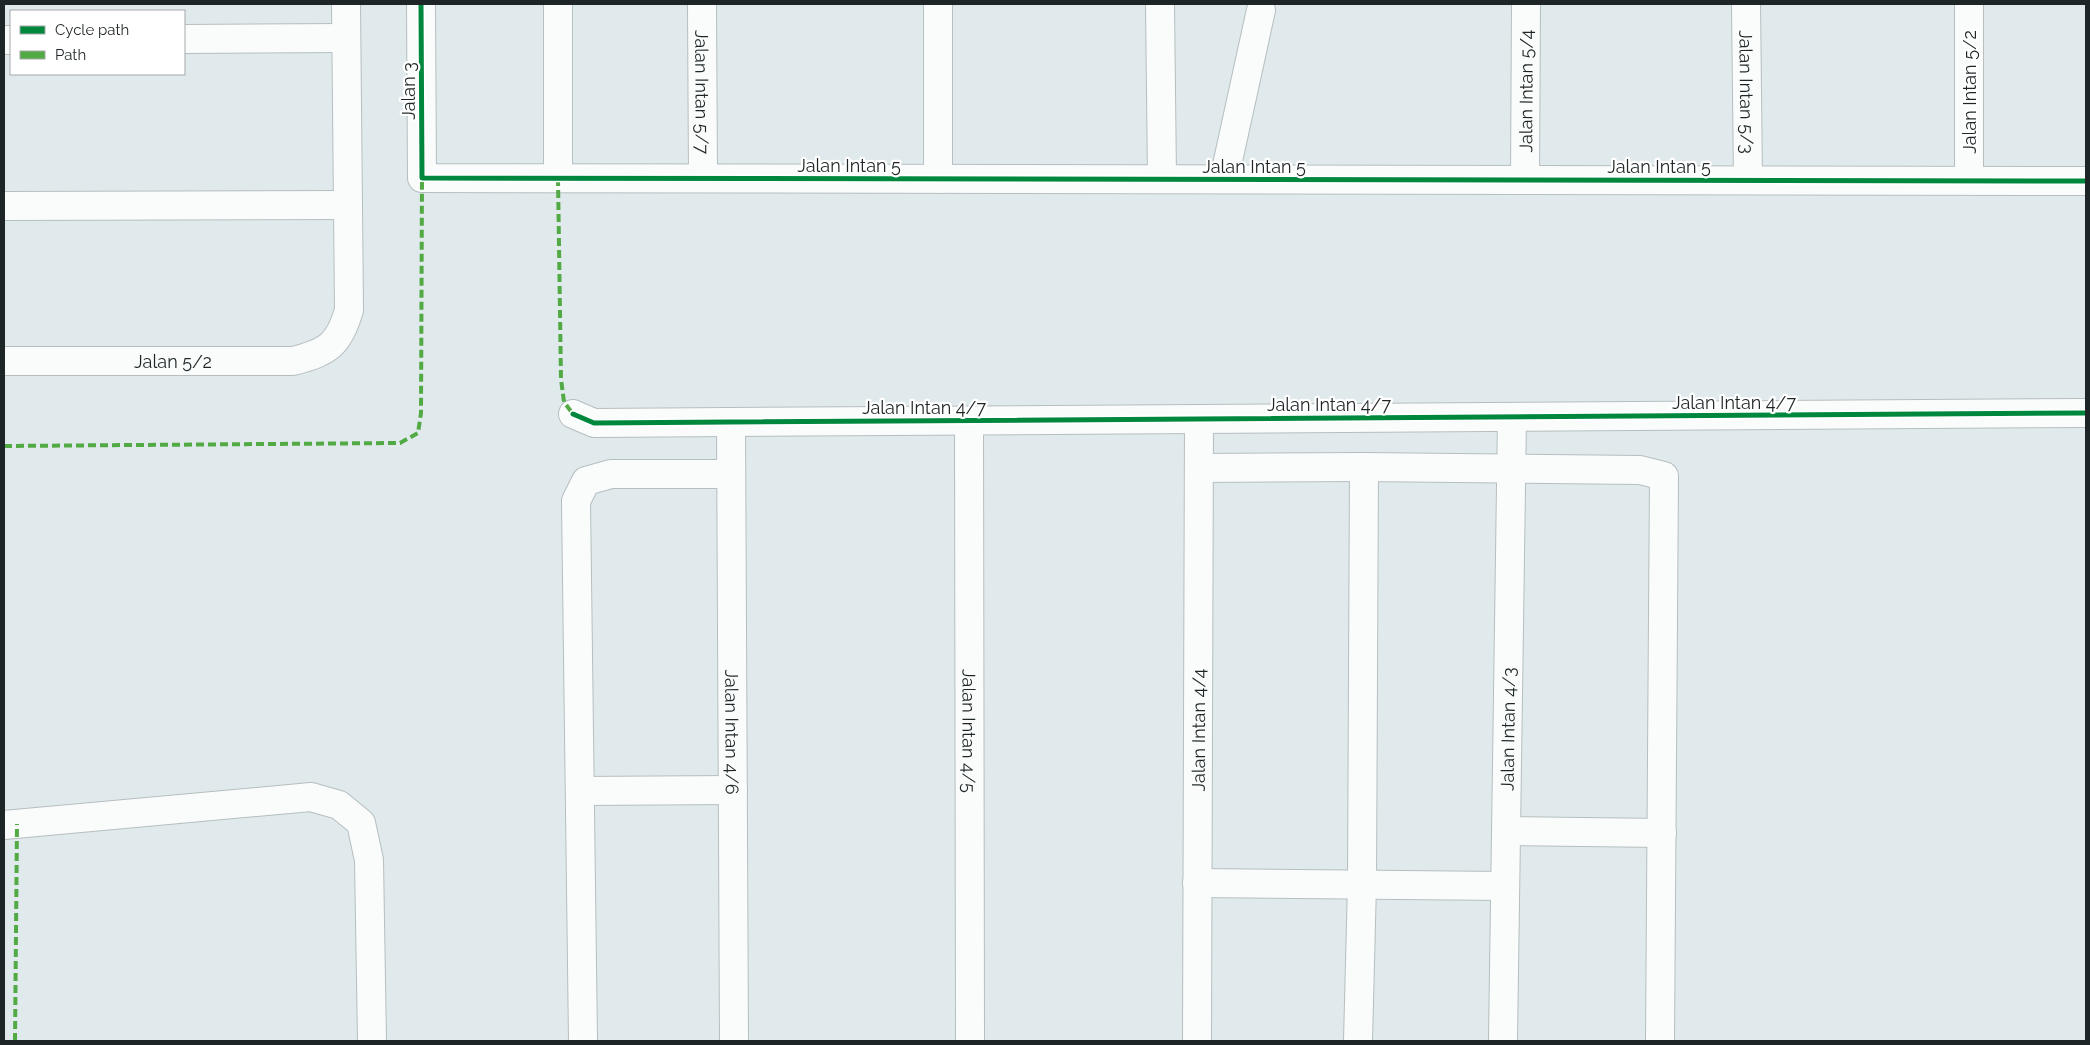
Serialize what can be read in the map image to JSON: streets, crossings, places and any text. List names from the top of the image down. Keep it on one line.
{"streets":{"street":["Jalan 3","Jalan Intan 5/7","Jalan Intan 5/4","Jalan Intan 5/3","Jalan Intan 5/2","Jalan Intan 5","Jalan 5/2","Jalan Intan 4/7","Jalan Intan 4/3","Jalan Intan 4/4","Jalan Intan 4/5","Jalan Intan 4/6"]},"crossings":[["Jalan 3","Jalan Intan 5"],["Jalan Intan 5/7","Jalan Intan 5"],["Jalan Intan 5/4","Jalan Intan 5"],["Jalan Intan 5/3","Jalan Intan 5"],["Jalan Intan 5/2","Jalan Intan 5"],["Jalan Intan 4/7","Jalan Intan 4/3"],["Jalan Intan 4/7","Jalan Intan 4/4"],["Jalan Intan 4/7","Jalan Intan 4/5"],["Jalan Intan 4/7","Jalan Intan 4/6"]],"legend":["Cycle path","Path"]}
